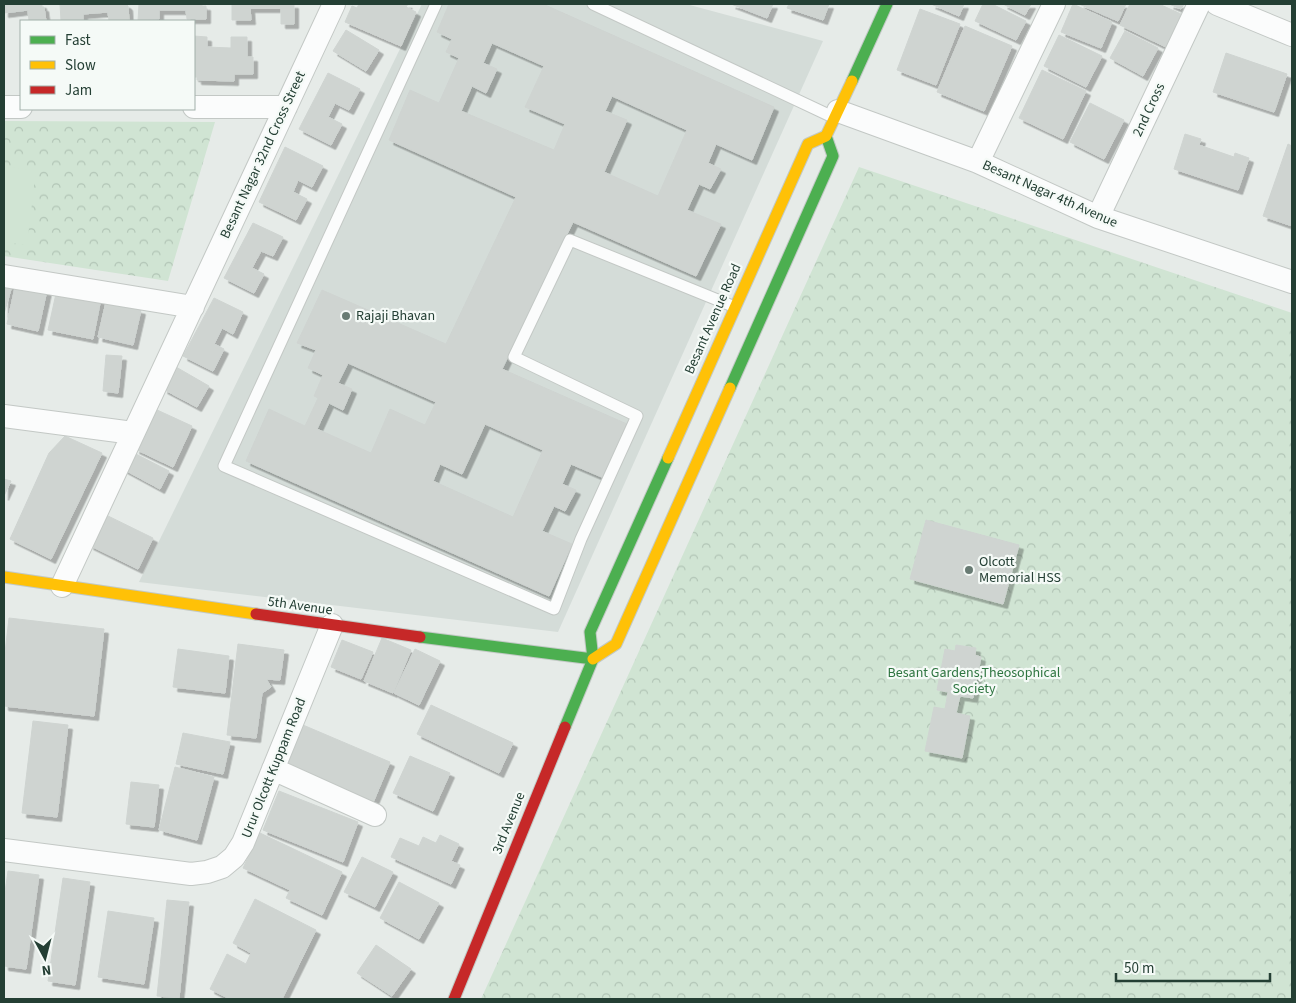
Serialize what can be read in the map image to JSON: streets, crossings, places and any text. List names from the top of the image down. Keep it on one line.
{"streets":{"main road":["Besant Avenue Road","5th Avenue","3rd Avenue"],"street":["2nd Cross","Besant Nagar 32nd Cross Street","Besant Nagar 4th Avenue","Urur Olcott Kuppam Road"]},"crossings":[["2nd Cross","Besant Nagar 4th Avenue"],["Besant Nagar 32nd Cross Street","5th Avenue"],["Besant Avenue Road","5th Avenue"],["Besant Avenue Road","3rd Avenue"],["5th Avenue","Urur Olcott Kuppam Road"],["5th Avenue","3rd Avenue"]],"parks":["Besant Gardens,Theosophical Society"],"places":["Rajaji Bhavan","Olcott Memorial HSS"],"legend":["Fast","Slow","Jam"],"scale_bar":"50 m","north":"bottom"}
